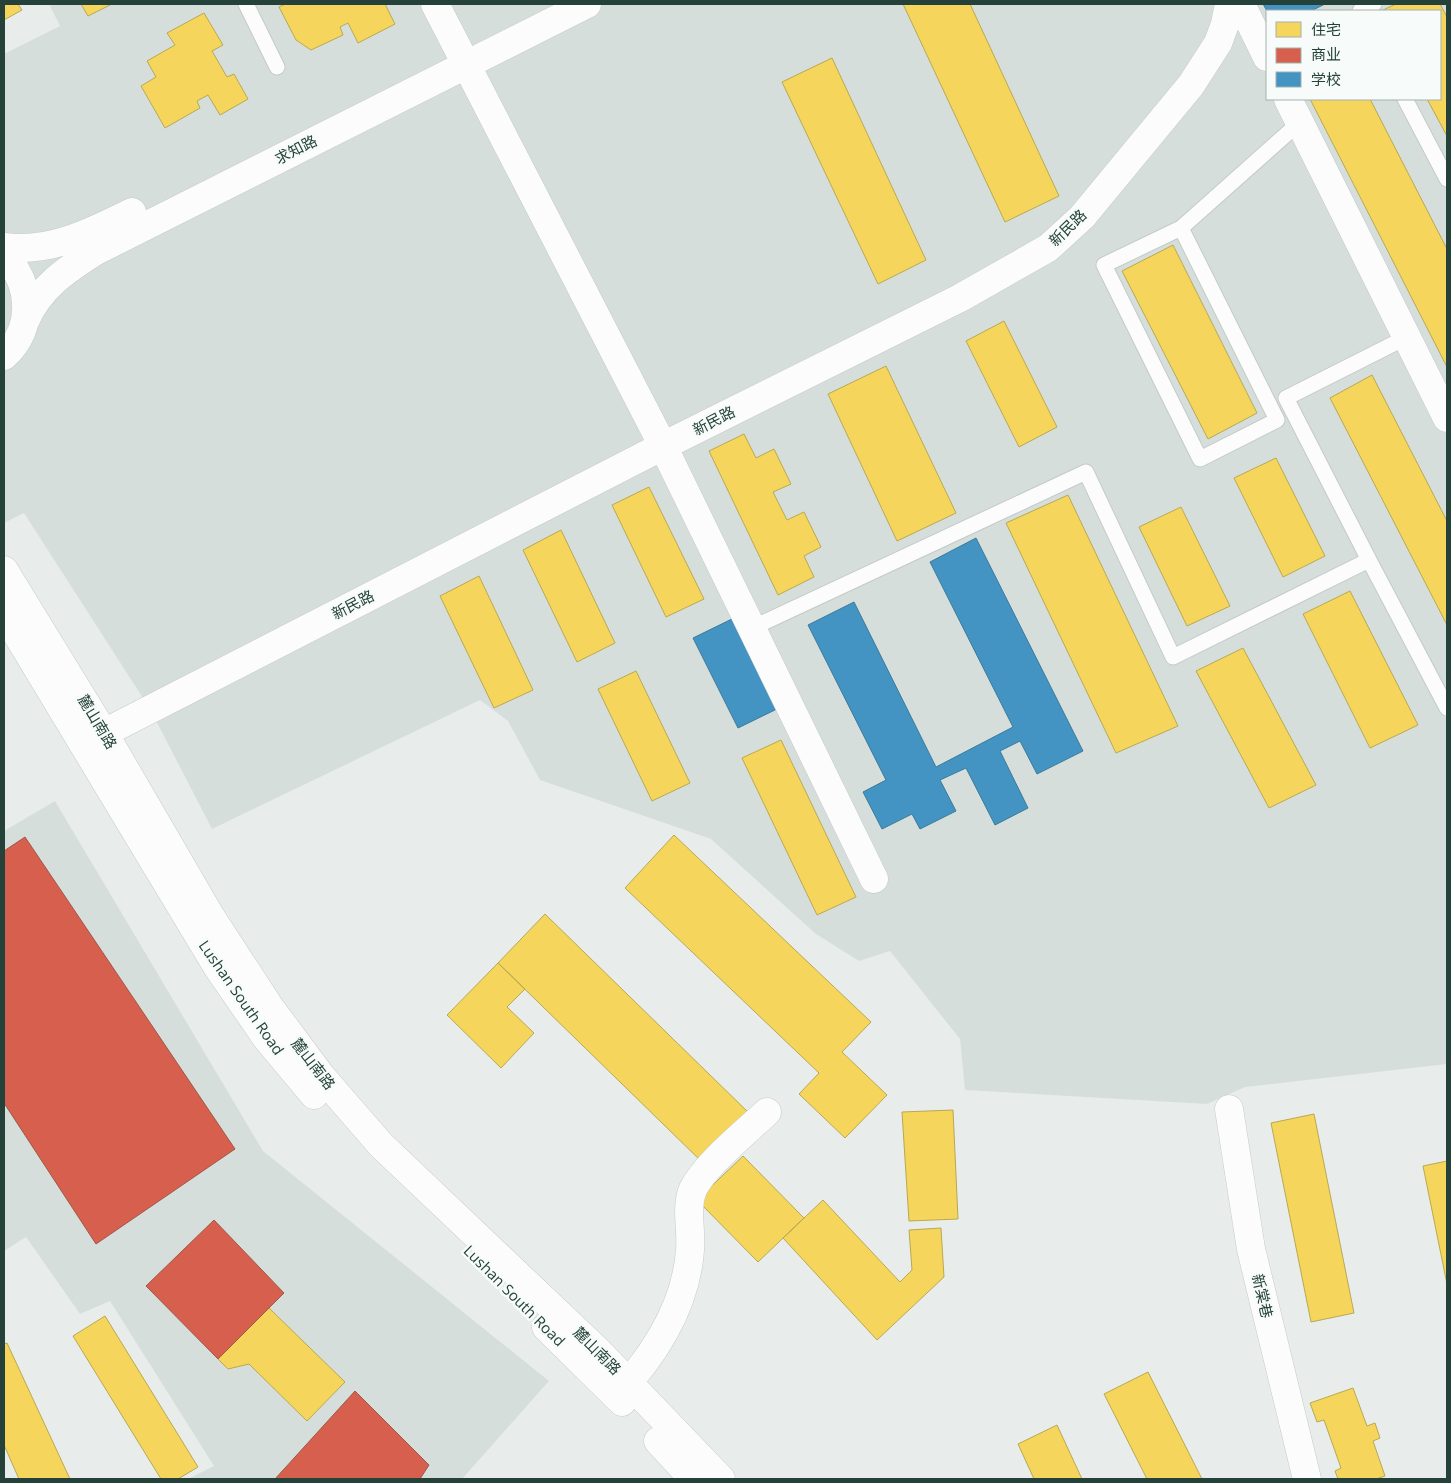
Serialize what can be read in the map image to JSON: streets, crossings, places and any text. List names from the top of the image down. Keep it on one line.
{"streets":{"street":["求知路","新民路","麓山南路","Lushan South Road","新棠巷"]},"crossings":[["新民路","麓山南路"],["麓山南路","Lushan South Road"]],"legend":["住宅","商业","学校"]}
